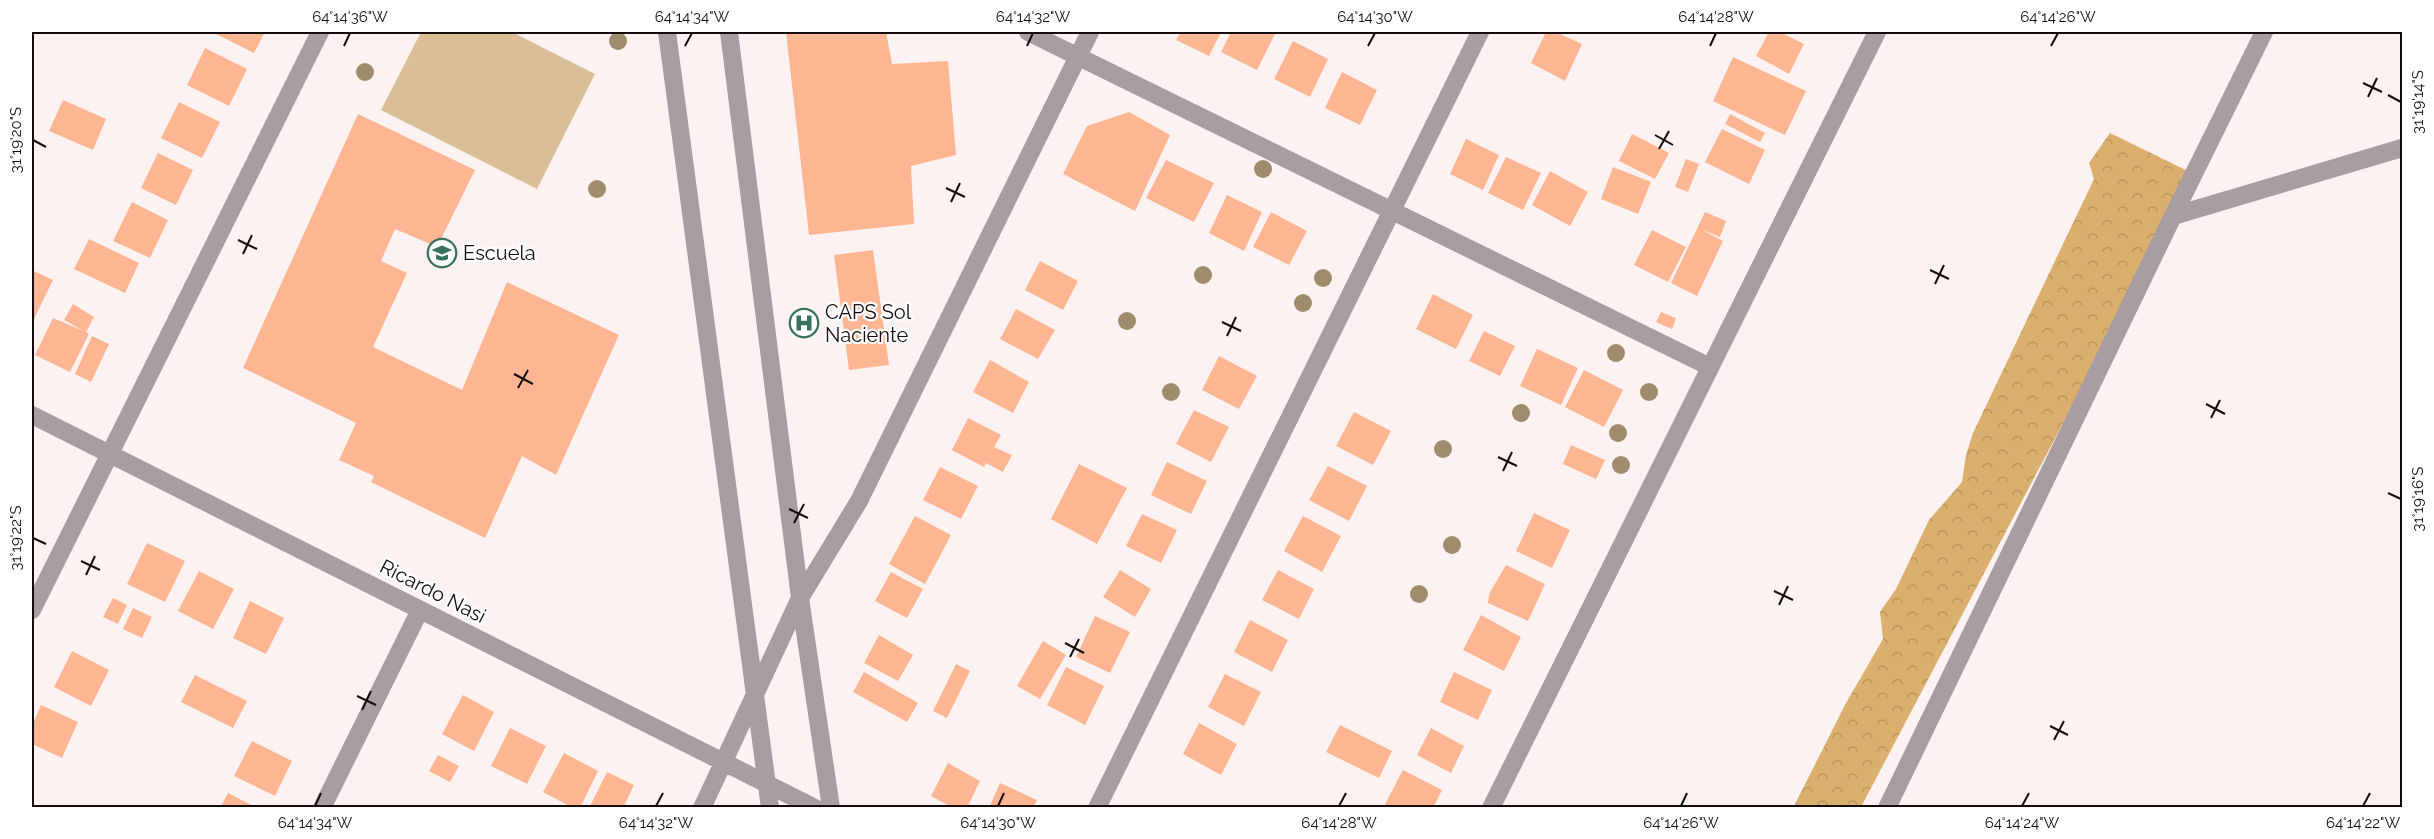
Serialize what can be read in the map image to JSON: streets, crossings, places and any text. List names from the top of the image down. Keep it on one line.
{"streets":{"street":["Ricardo Nasi"]},"places":{"school or university":["Escuela"],"hospital":["CAPS Sol Naciente"]},"coordinates":["64°14'36\"W","64°14'34\"W","64°14'32\"W","64°14'30\"W","64°14'28\"W","64°14'26\"W","31°19'14\"S","31°19'20\"S","31°19'16\"S","31°19'22\"S","64°14'24\"W","64°14'22\"W"]}
